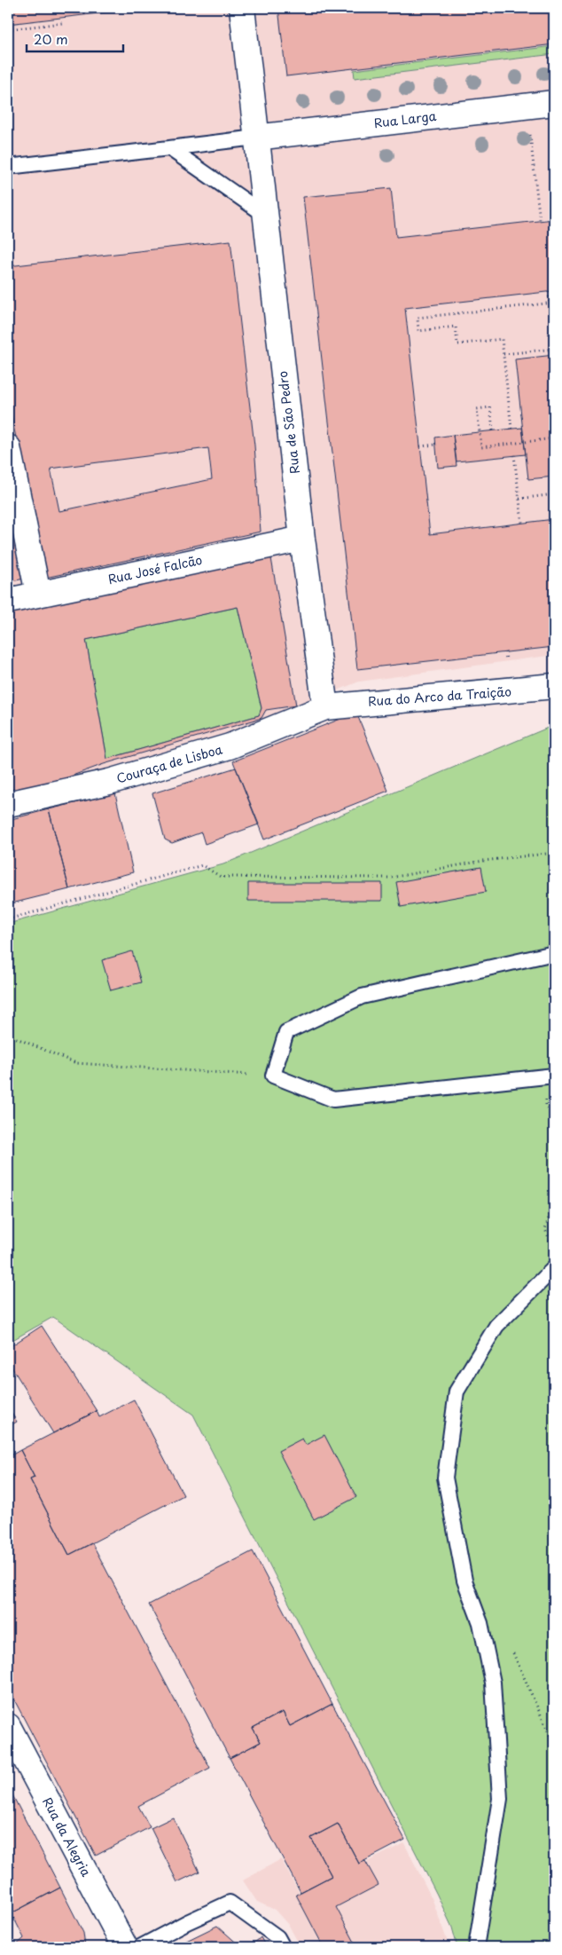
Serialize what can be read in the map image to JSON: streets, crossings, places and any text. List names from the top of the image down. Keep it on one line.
{"streets":{"street":["Rua Larga","Rua de São Pedro","Rua José Falcão","Rua do Arco da Traição","Couraça de Lisboa","Rua da Alegria"]},"crossings":[["Rua Larga","Rua de São Pedro"],["Rua de São Pedro","Rua José Falcão"],["Rua de São Pedro","Rua do Arco da Traição"],["Rua de São Pedro","Couraça de Lisboa"],["Rua do Arco da Traição","Couraça de Lisboa"]],"scale_bar":"20 m"}
